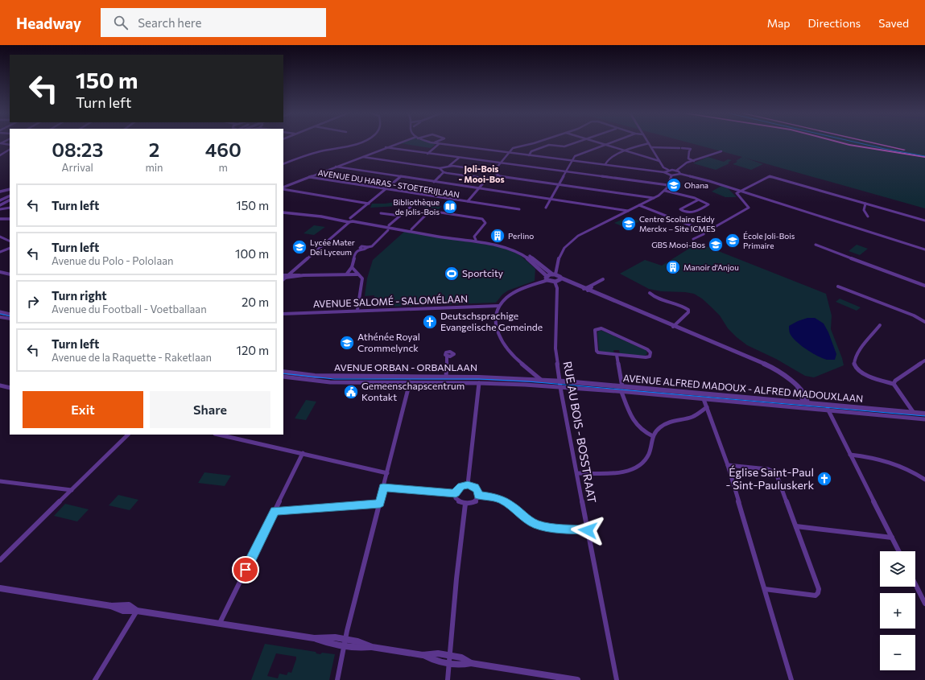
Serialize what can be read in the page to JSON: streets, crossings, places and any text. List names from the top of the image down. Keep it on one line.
{"streets":{"street":["AVENUE DU HARAS - STOETERIJLAAN","AVENUE SALOMÉ - SALOMÉLAAN","AVENUE ORBAN - ORBANLAAN","AVENUE ALFRED MADOUX - ALFRED MADOUXLAAN","RUE AU BOIS - BOSSTRAAT"]},"crossings":[["AVENUE ORBAN - ORBANLAAN","AVENUE ALFRED MADOUX - ALFRED MADOUXLAAN"],["AVENUE ORBAN - ORBANLAAN","RUE AU BOIS - BOSSTRAAT"],["AVENUE ALFRED MADOUX - ALFRED MADOUXLAAN","RUE AU BOIS - BOSSTRAAT"]],"districts":["Joli-Bois - Mooi-Bos"],"places":{"school or university":["Ohana","Centre Scolaire Eddy Merckx – Site ICMES","École Joli-Bois Primaire","GBS Mooi-Bos","Lycée Mater Dei Lyceum","Athénée Royal Crommelynck"],"library":["Bibliothèque de Jolis-Bois"],"building":["Perlino","Manoir d'Anjou"],"sports":["Sportcity"],"church":["Deutschsprachige Evangelische Gemeinde","Église Saint-Paul - Sint-Pauluskerk"],"public building":["Gemeenschapscentrum Kontakt"]},"page":{"header":"Headway","search":"Search here","nav":["Map","Directions","Saved"],"turn":["150 m","Turn left"],"eta":["08:23","Arrival","2","min","460","m"],"list":[{"name":"Turn left","value":"150 m"},{"name":"Turn left","note":"Avenue du Polo - Pololaan","value":"100 m"},{"name":"Turn right","note":"Avenue du Football - Voetballaan","value":"20 m"},{"name":"Turn left","note":"Avenue de la Raquette - Raketlaan","value":"120 m"}],"buttons":["Exit","Share"],"map_buttons":["+","−"]}}
